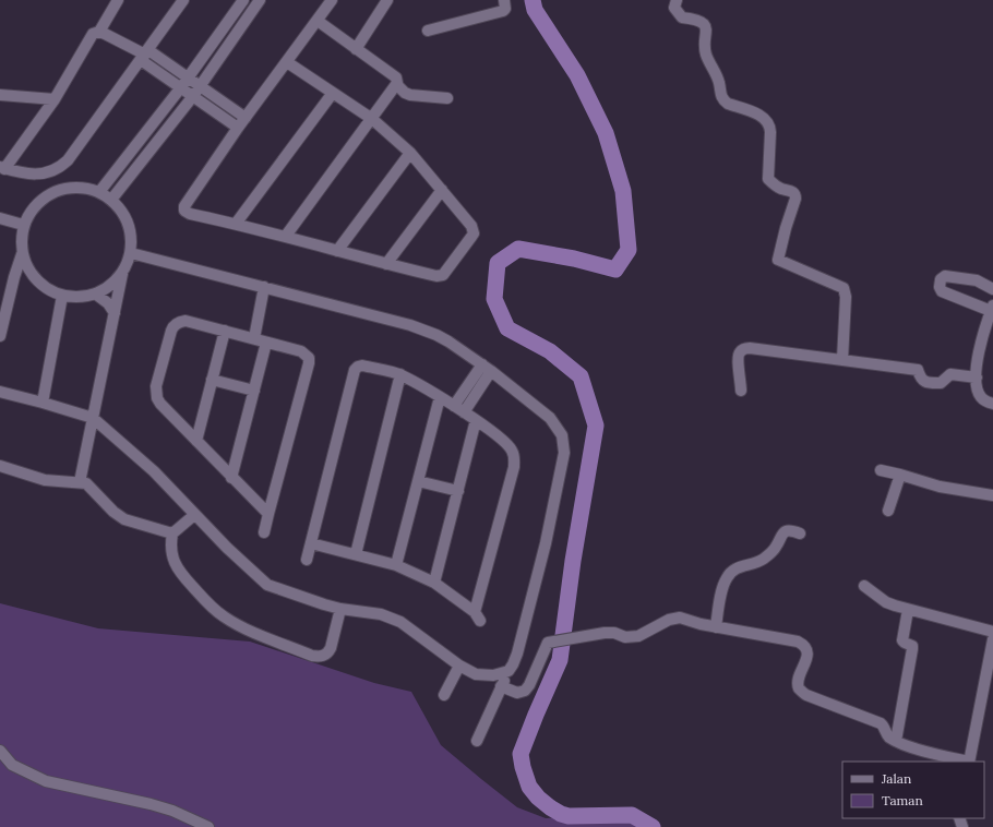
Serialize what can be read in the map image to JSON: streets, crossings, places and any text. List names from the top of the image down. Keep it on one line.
{"legend":["Jalan","Taman"]}
